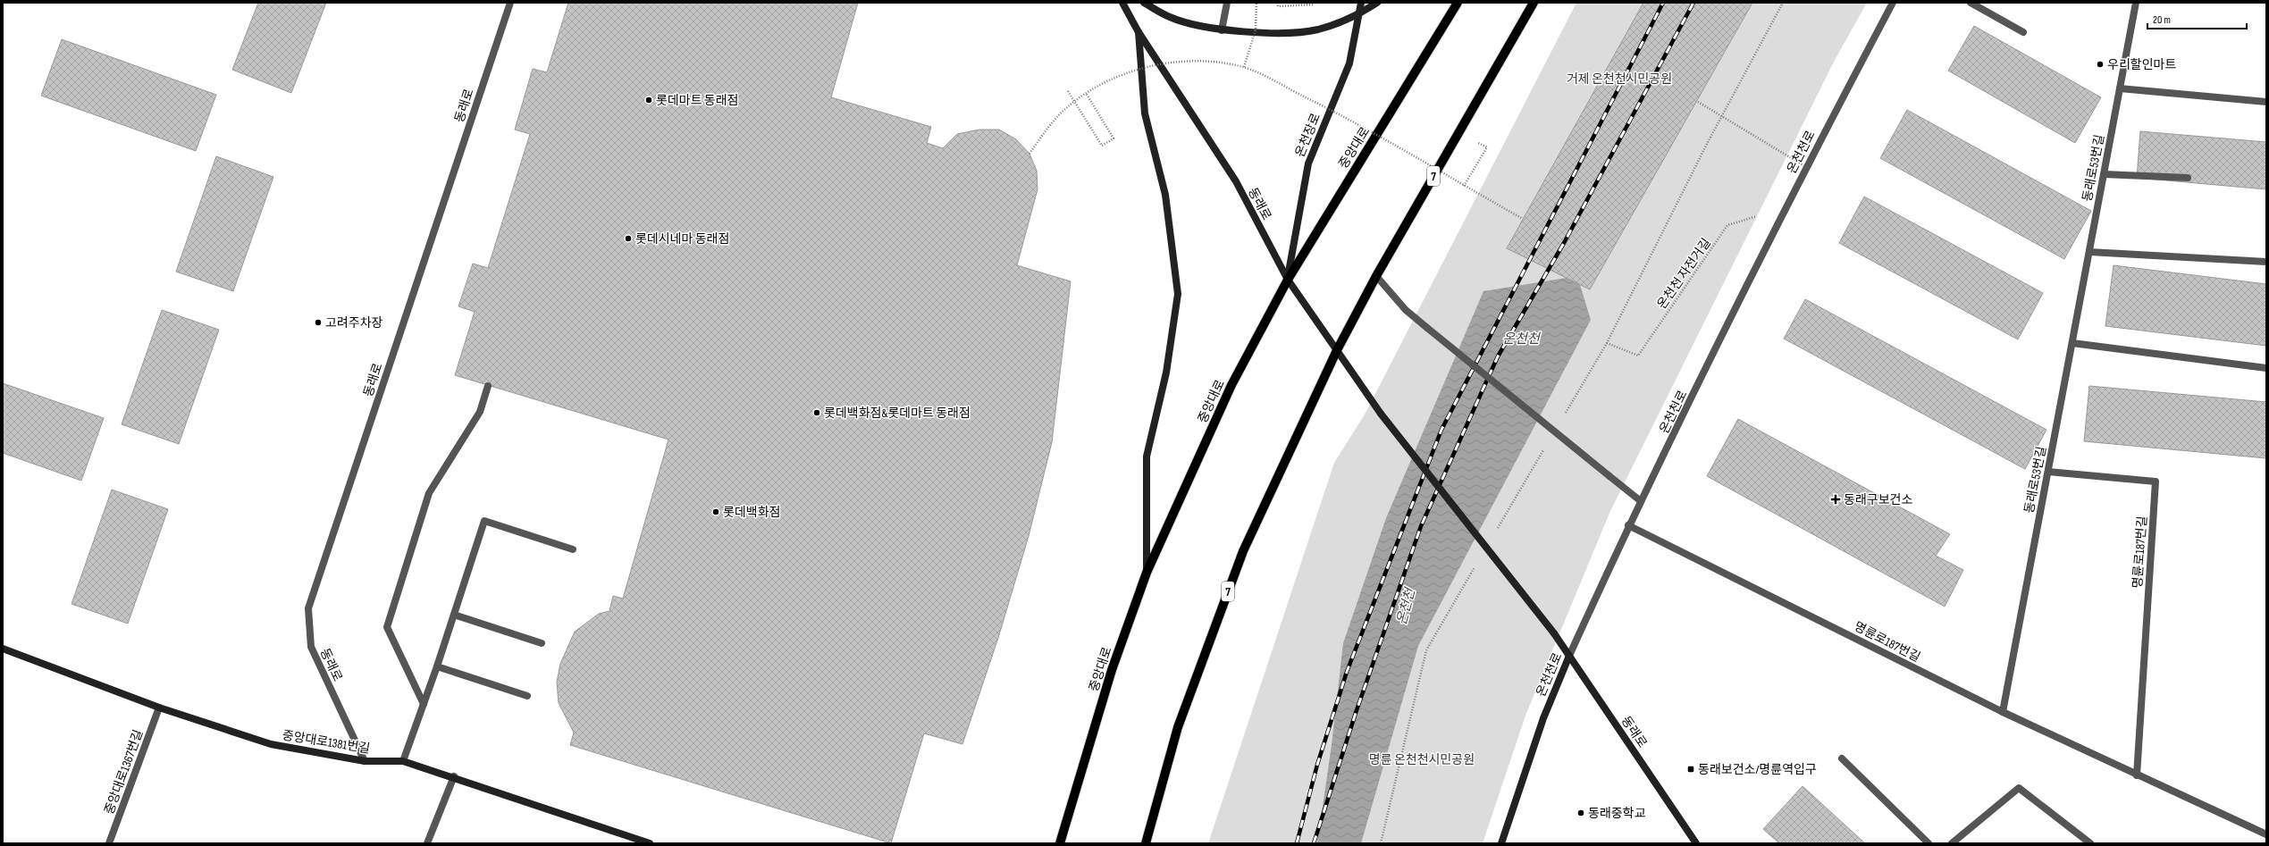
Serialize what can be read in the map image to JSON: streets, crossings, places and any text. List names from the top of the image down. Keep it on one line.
{"streets":{"main road":["동래로","온천장로","중앙대로","온천천로","7","중앙대로1381번길"],"street":["동래로53번길","명륜로187번길","중앙대로1367번길"],"path":["온천천 자전거길"]},"crossings":[["동래로","온천장로"],["동래로","중앙대로"],["동래로","온천천로"],["동래로","7"],["동래로","중앙대로1381번길"],["온천장로","중앙대로"],["온천천로","온천천 자전거길"],["온천천로","명륜로187번길"],["동래로53번길","명륜로187번길"],["중앙대로1381번길","중앙대로1367번길"]],"water":["온천천"],"parks":["거제 온천천시민공원","명륜 온천천시민공원"],"places":{"other":["우리할인마트","롯데마트 동래점","롯데시네마 동래점","고려주차장","롯데백화점&롯데마트 동래점","롯데백화점","동래중학교"],"health":["동래구보건소"],"transit":["동래보건소/명륜역입구"]},"scale_bar":"20 m"}
